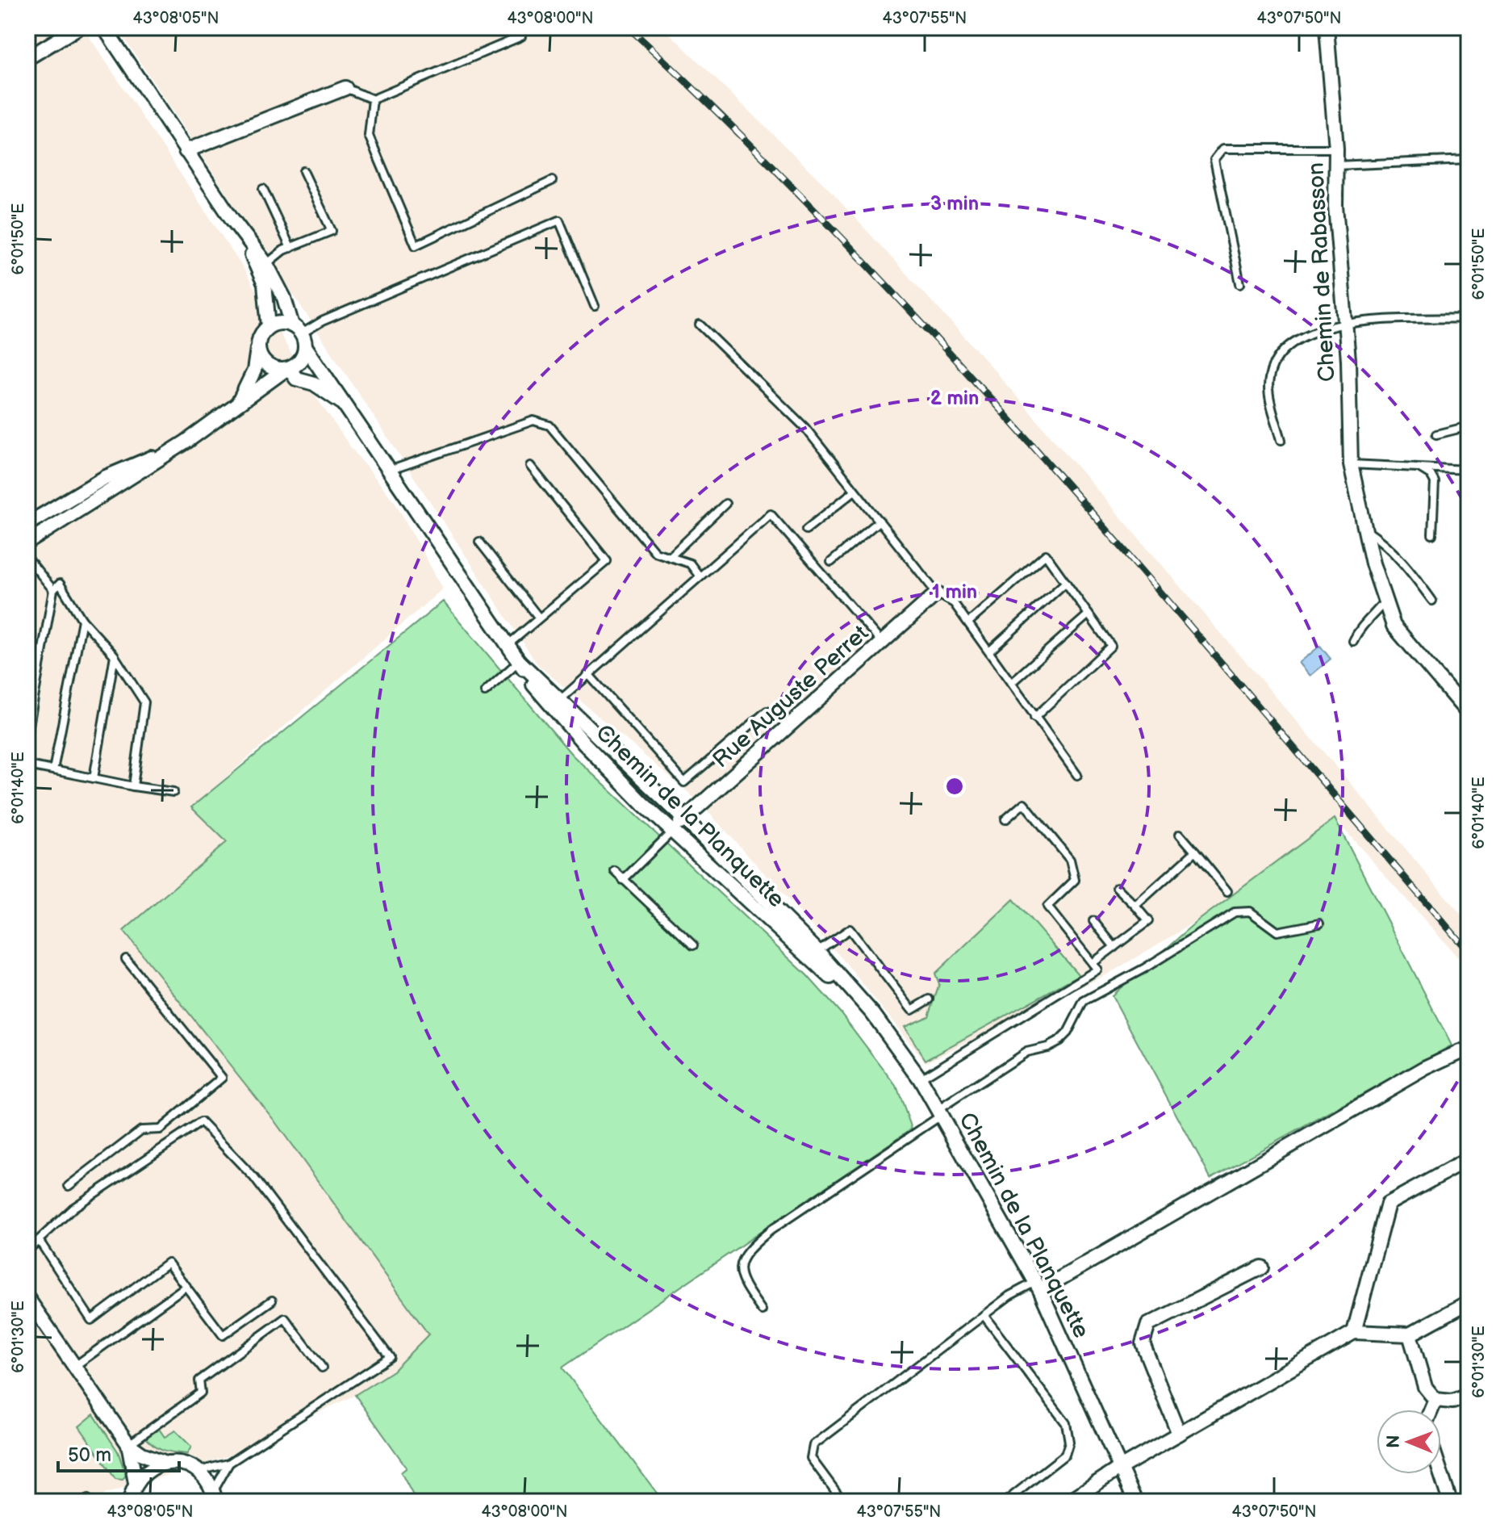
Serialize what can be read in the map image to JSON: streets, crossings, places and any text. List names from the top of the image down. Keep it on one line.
{"streets":{"street":["Chemin de Rabasson","Rue Auguste Perret","Chemin de la Planquette"]},"crossings":[["Rue Auguste Perret","Chemin de la Planquette"]],"scale_bar":"50 m","north":"left","coordinates":["43°08'05\"N","43°08'00\"N","43°07'55\"N","43°07'50\"N","6°01'50\"E","6°01'40\"E","6°01'30\"E"],"rings":["3 min","2 min","1 min"]}
